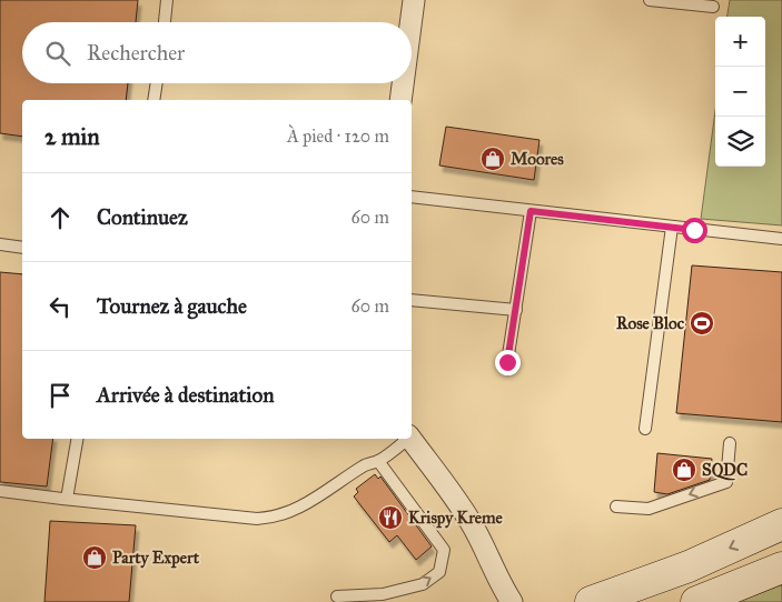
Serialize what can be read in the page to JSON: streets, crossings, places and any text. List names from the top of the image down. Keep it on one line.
{"places":{"shop":["Moores","SQDC","Party Expert"],"sports":["Rose Bloc"],"restaurant":["Krispy Kreme"]},"page":{"map_buttons":["+","−"],"search":"Rechercher","heading":["2 min","À pied · 120 m"],"list":[["Continuez","60 m"],["Tournez à gauche","60 m"],"Arrivée à destination"]}}
